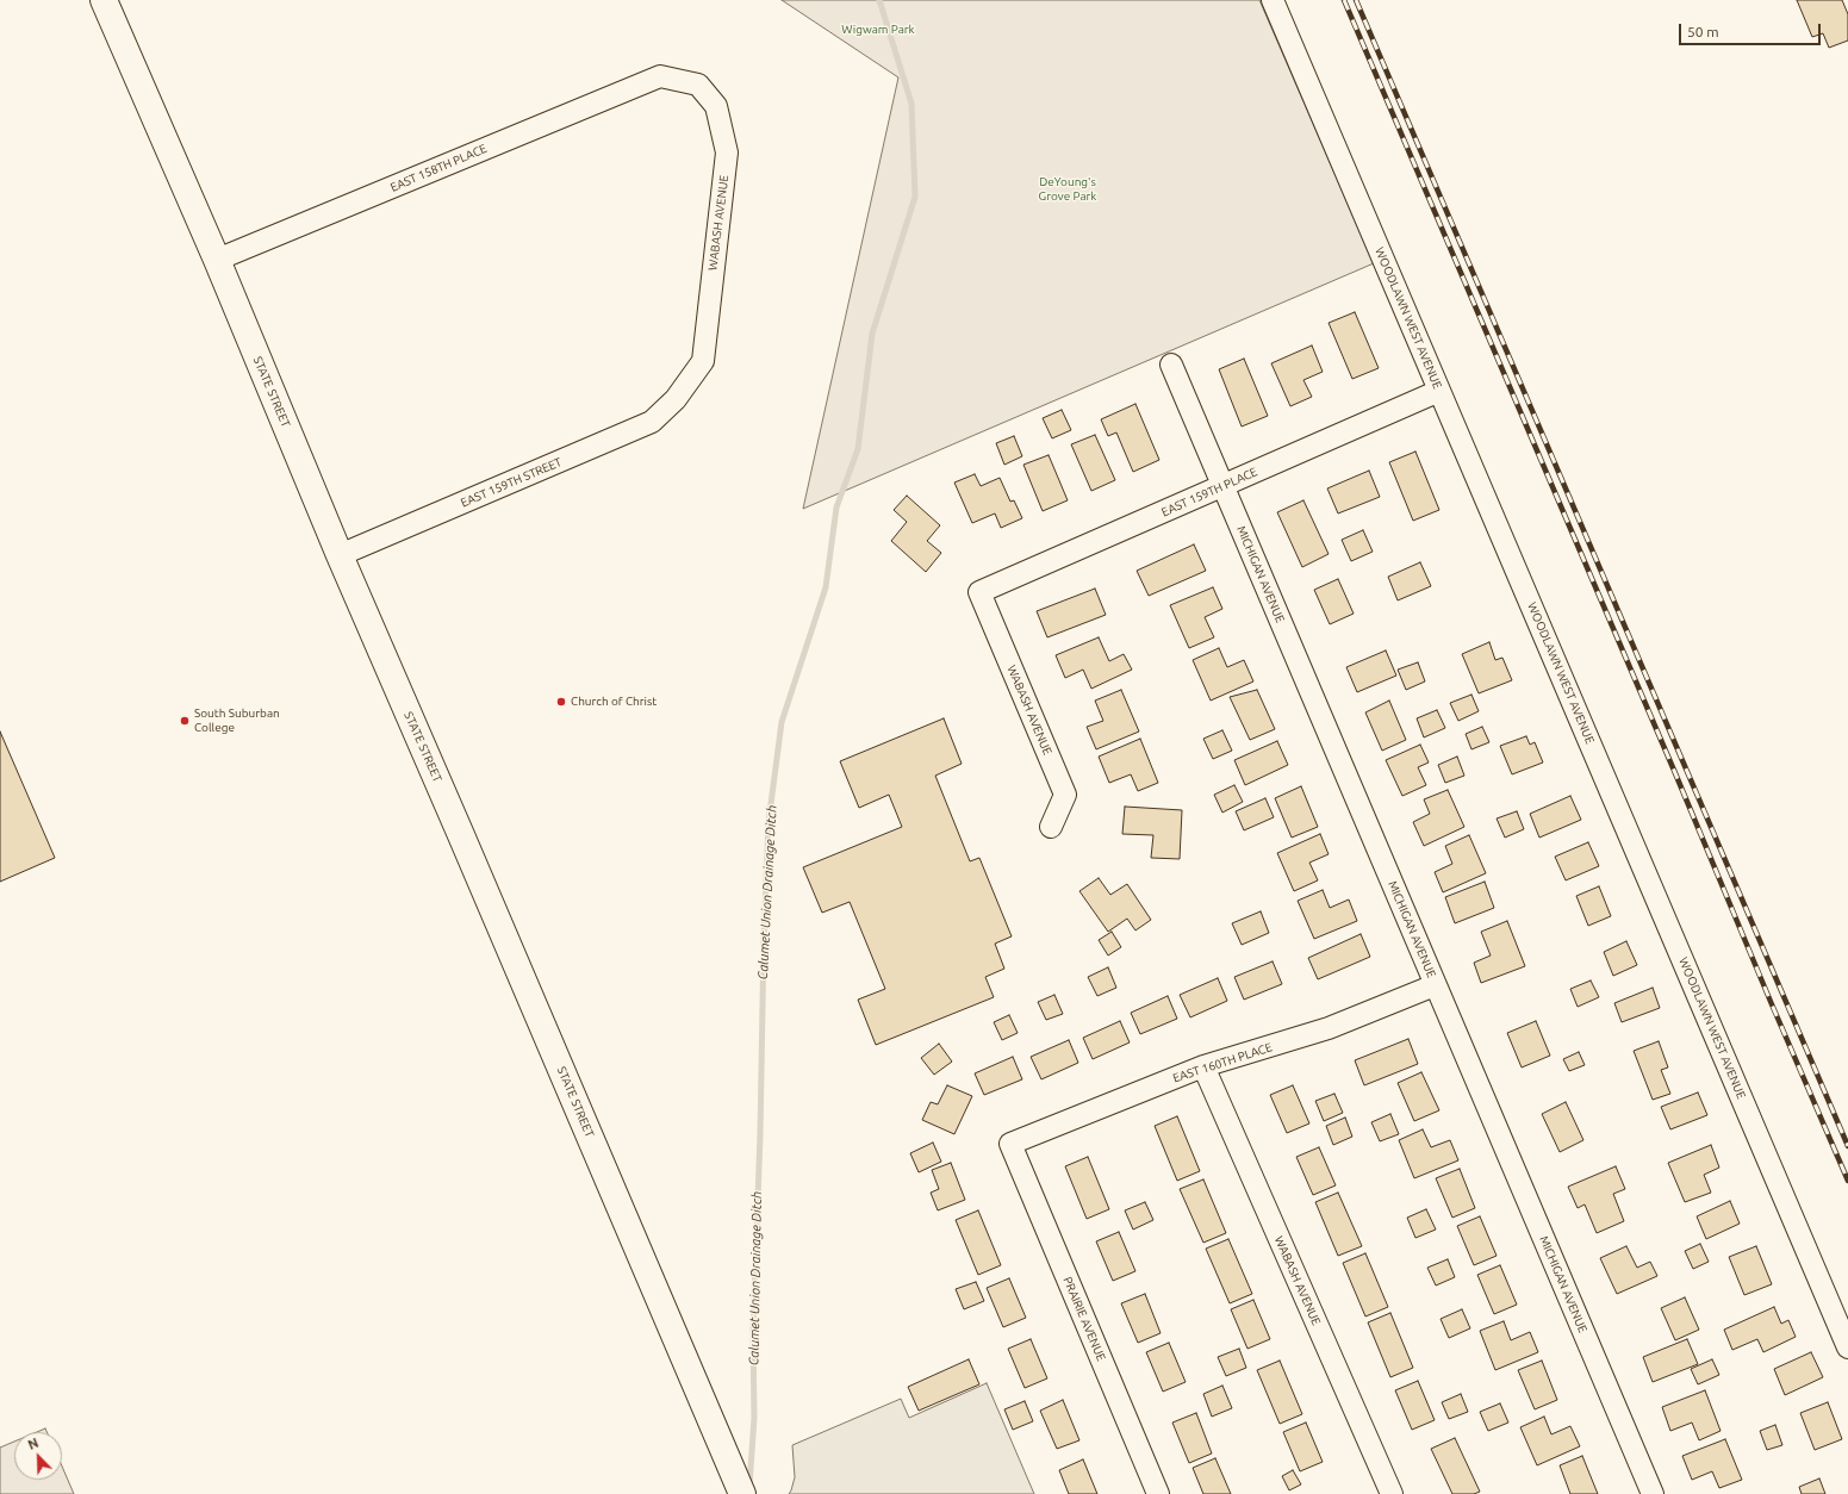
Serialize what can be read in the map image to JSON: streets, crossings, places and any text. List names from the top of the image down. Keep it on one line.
{"streets":{"main road":["STATE STREET"],"street":["EAST 158TH PLACE","WABASH AVENUE","WOODLAWN WEST AVENUE","EAST 159TH STREET","EAST 159TH PLACE","MICHIGAN AVENUE","EAST 160TH PLACE","PRAIRIE AVENUE"]},"crossings":[["EAST 158TH PLACE","WABASH AVENUE"],["EAST 158TH PLACE","STATE STREET"],["WABASH AVENUE","EAST 159TH STREET"],["WABASH AVENUE","EAST 159TH PLACE"],["WABASH AVENUE","EAST 160TH PLACE"],["WOODLAWN WEST AVENUE","EAST 159TH PLACE"],["STATE STREET","EAST 159TH STREET"],["EAST 159TH PLACE","MICHIGAN AVENUE"],["MICHIGAN AVENUE","EAST 160TH PLACE"],["EAST 160TH PLACE","PRAIRIE AVENUE"]],"water":["Calumet Union Drainage Ditch"],"parks":["Wigwam Park","DeYoung's Grove Park"],"places":["Church of Christ","South Suburban College"],"scale_bar":"50 m","north":"top left"}
